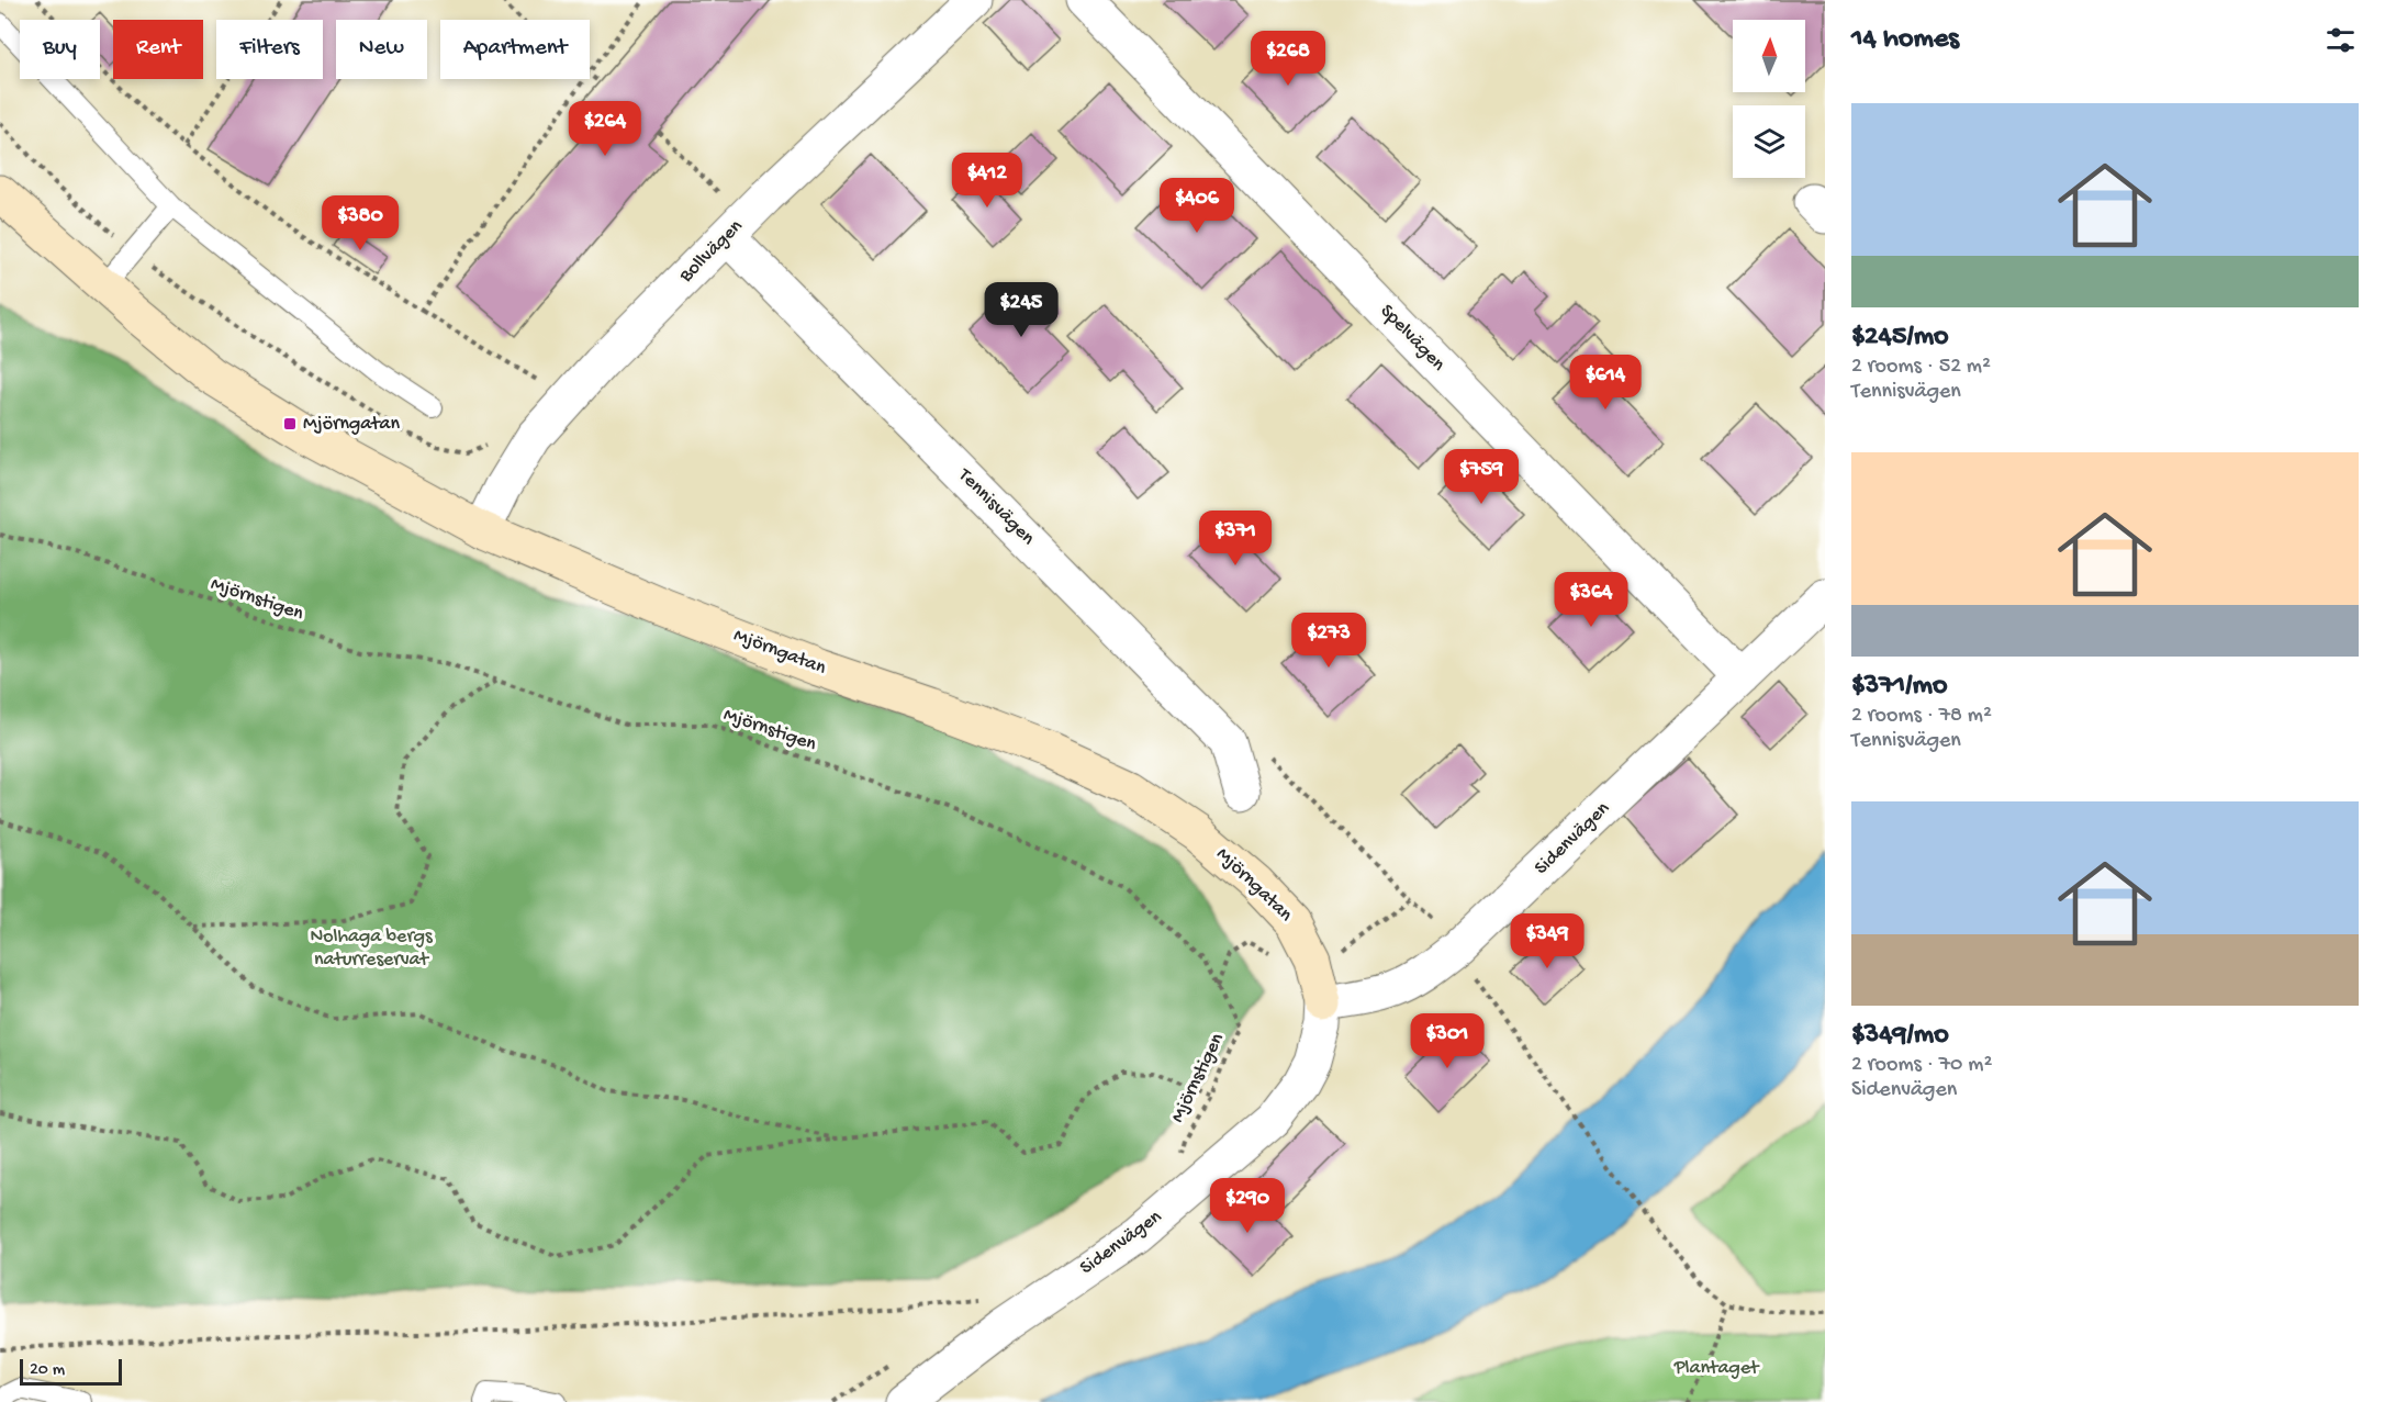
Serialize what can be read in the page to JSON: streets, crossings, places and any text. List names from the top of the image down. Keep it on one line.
{"streets":{"street":["Bollvägen","Spelvägen","Tennisvägen","Mjörngatan","Sidenvägen"],"path":["Mjörnstigen"]},"crossings":[["Bollvägen","Tennisvägen"],["Bollvägen","Mjörngatan"],["Spelvägen","Sidenvägen"],["Mjörngatan","Sidenvägen"]],"parks":["Nolhaga bergs naturreservat","Plantaget"],"places":{"transit":["Mjörngatan"]},"scale_bar":"20 m","north":"top","page":{"heading":"14 homes","chip":["Buy","Rent","Filters","New","Apartment"],"price":["$268","$264","$412","$406","$380","$245","$614","$759","$371","$364","$273","$349","$301","$290"],"list":[{"name":"$245/mo","note":"2 rooms · 52 m² · Tennisvägen"},{"name":"$371/mo","note":"2 rooms · 78 m² · Tennisvägen"},{"name":"$349/mo","note":"2 rooms · 70 m² · Sidenvägen"}],"scale":"20 m"}}
